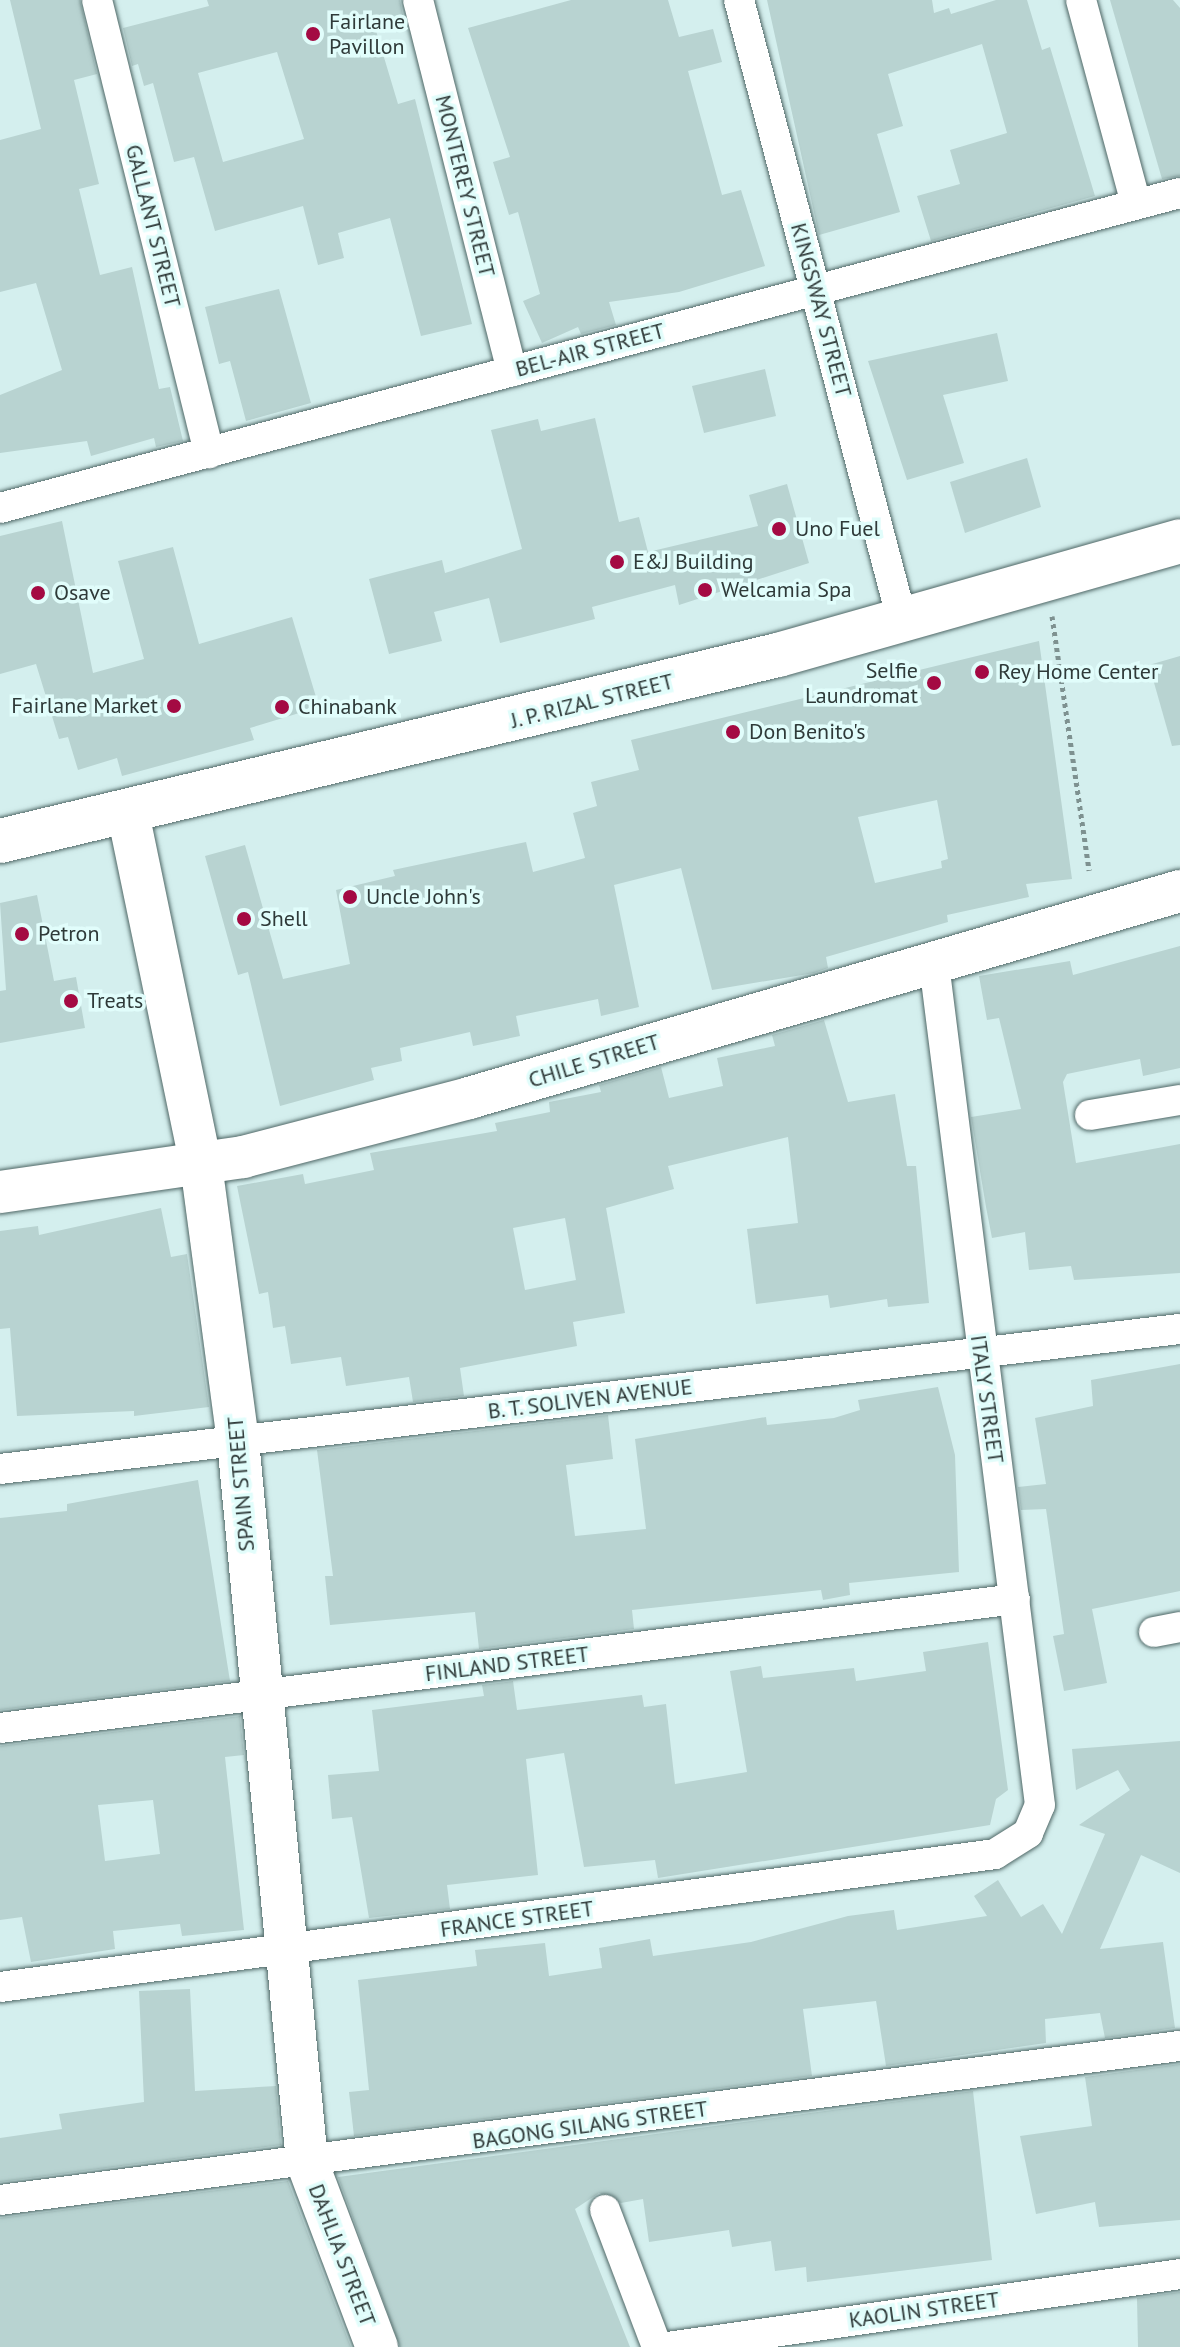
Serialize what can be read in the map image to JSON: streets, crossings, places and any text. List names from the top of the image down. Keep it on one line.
{"streets":{"main road":["J. P. RIZAL STREET"],"street":["MONTEREY STREET","GALLANT STREET","KINGSWAY STREET","BEL-AIR STREET","CHILE STREET","B. T. SOLIVEN AVENUE","ITALY STREET","SPAIN STREET","FINLAND STREET","FRANCE STREET","BAGONG SILANG STREET","DAHLIA STREET","KAOLIN STREET"]},"crossings":[["MONTEREY STREET","BEL-AIR STREET"],["GALLANT STREET","BEL-AIR STREET"],["KINGSWAY STREET","BEL-AIR STREET"],["KINGSWAY STREET","J. P. RIZAL STREET"],["J. P. RIZAL STREET","SPAIN STREET"],["CHILE STREET","ITALY STREET"],["CHILE STREET","SPAIN STREET"],["B. T. SOLIVEN AVENUE","ITALY STREET"],["B. T. SOLIVEN AVENUE","SPAIN STREET"],["ITALY STREET","FINLAND STREET"],["ITALY STREET","FRANCE STREET"],["SPAIN STREET","FINLAND STREET"],["SPAIN STREET","FRANCE STREET"],["SPAIN STREET","BAGONG SILANG STREET"],["SPAIN STREET","DAHLIA STREET"],["BAGONG SILANG STREET","DAHLIA STREET"]],"places":["Fairlane Pavillon","Uno Fuel","E&J Building","Welcamia Spa","Osave","Rey Home Center","Selfie Laundromat","Fairlane Market","Chinabank","Don Benito's","Uncle John's","Shell","Petron","Treats"]}
